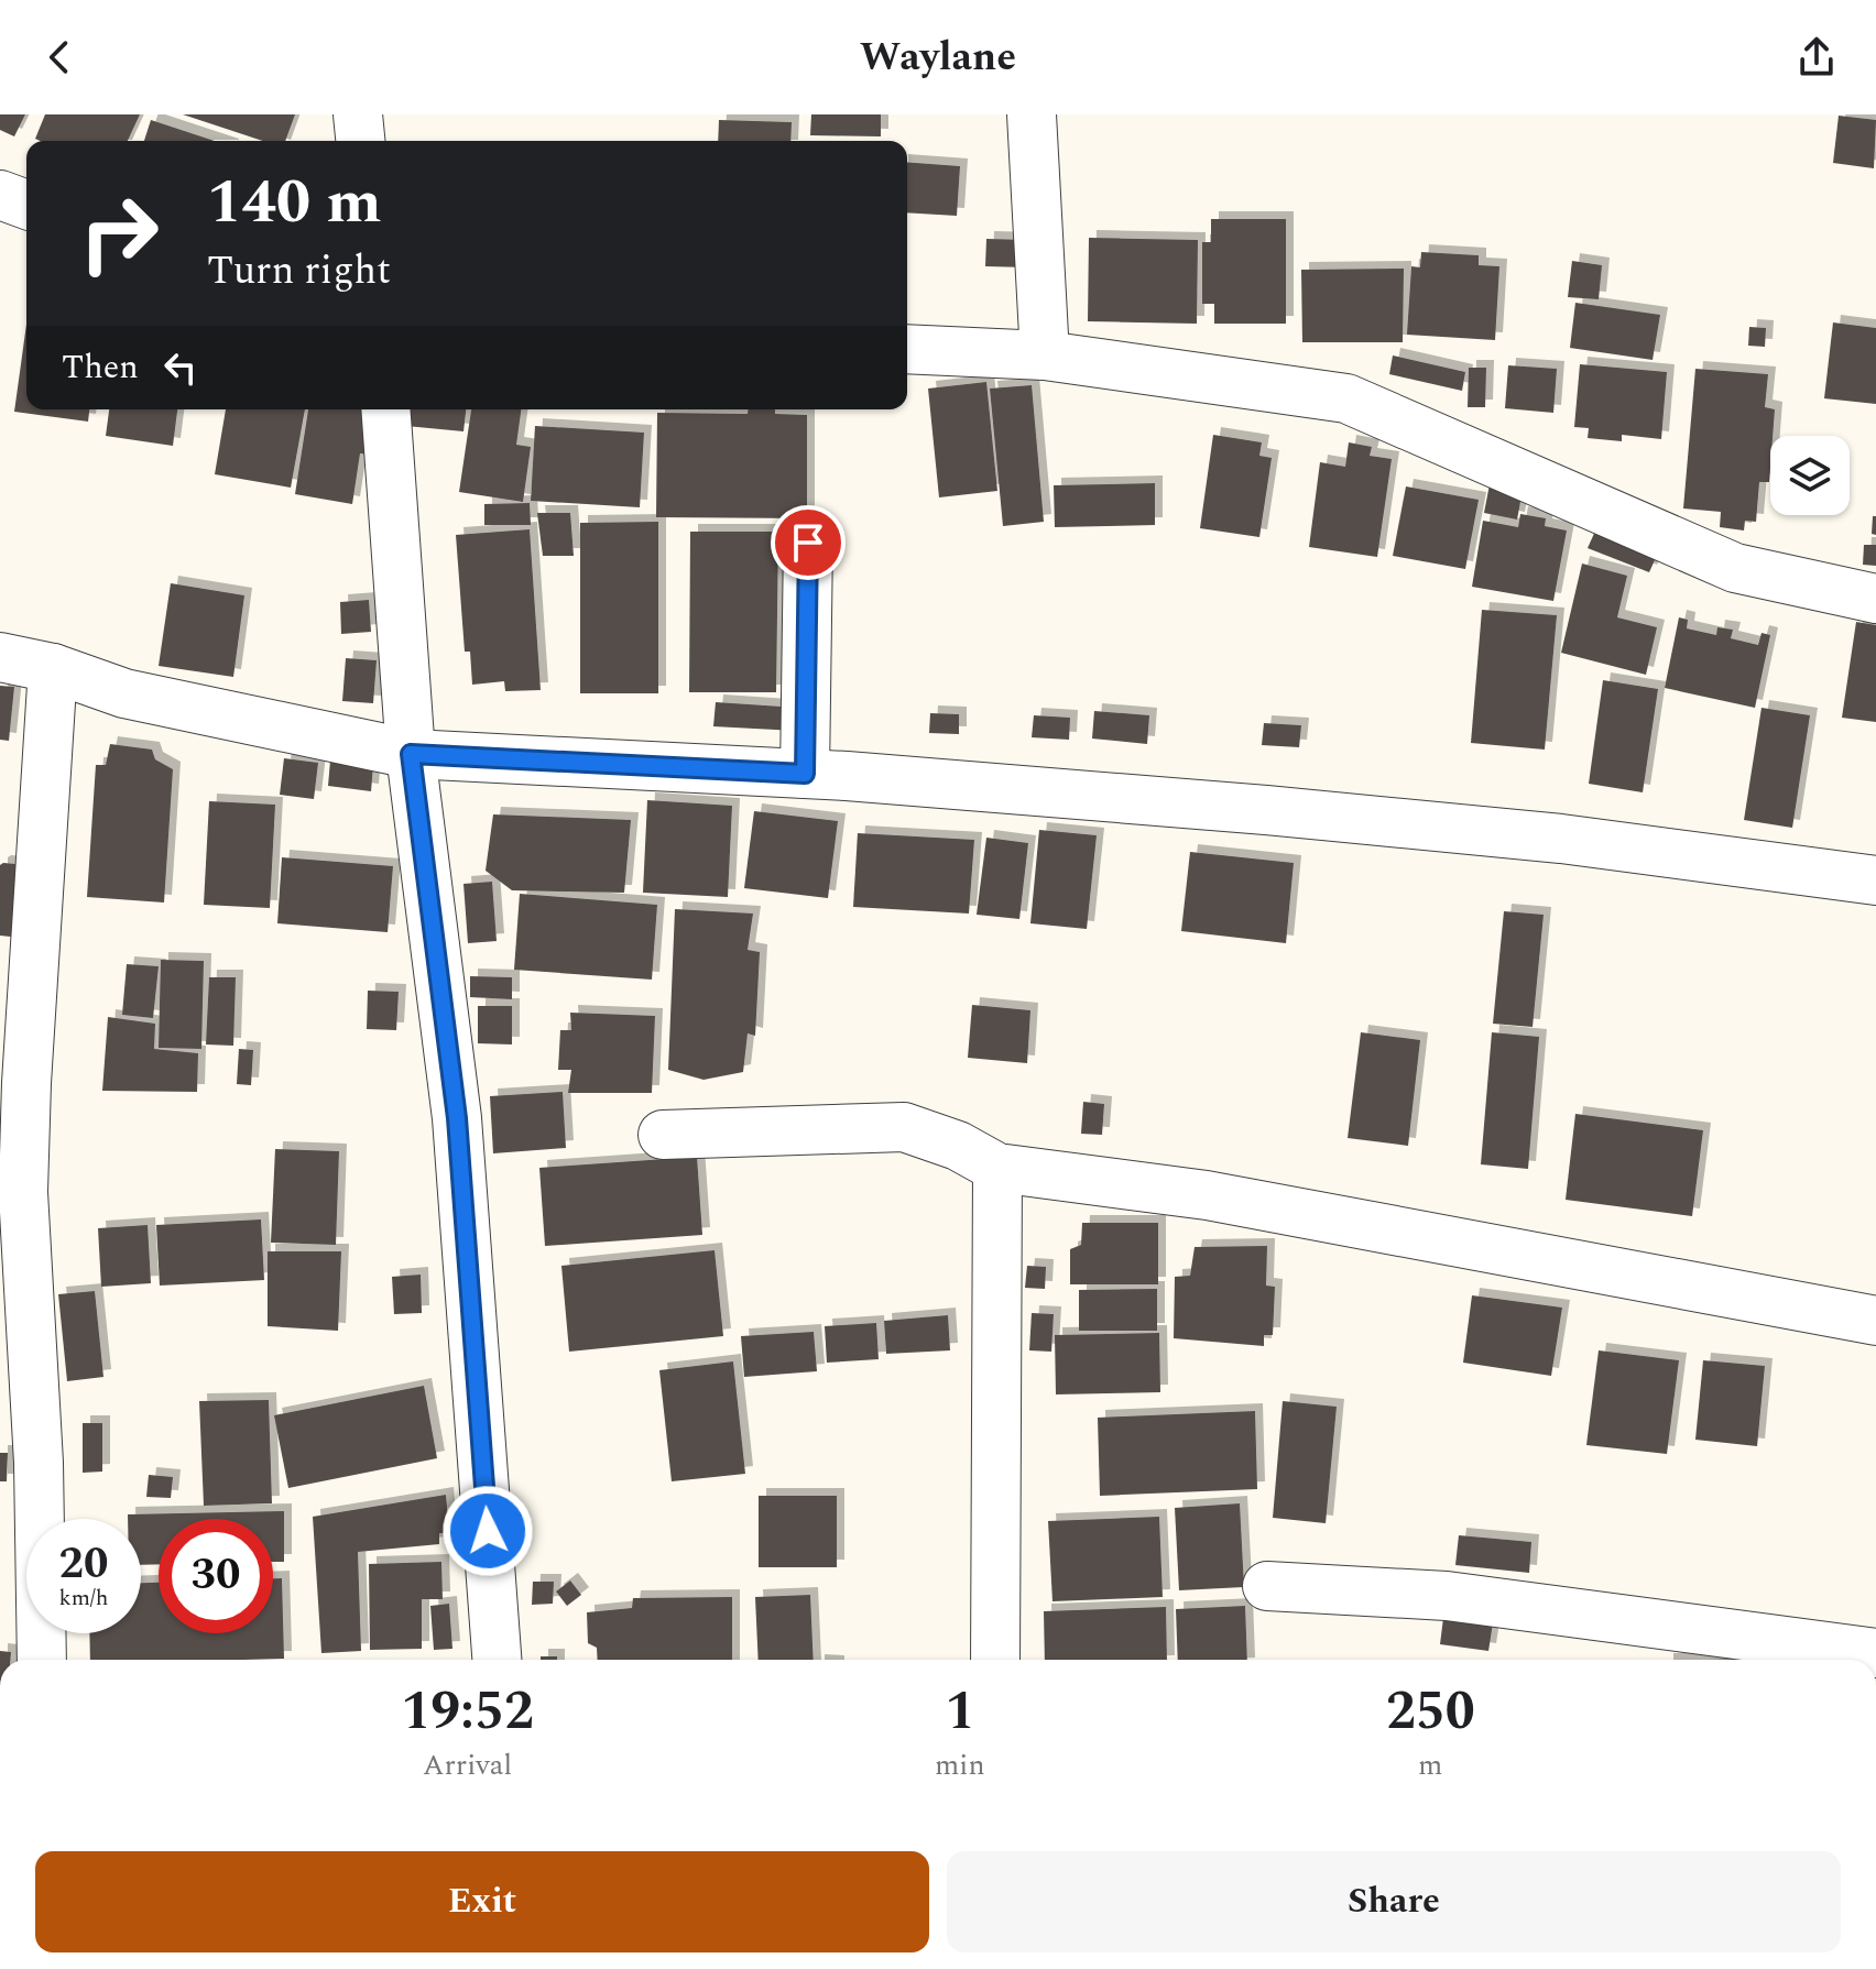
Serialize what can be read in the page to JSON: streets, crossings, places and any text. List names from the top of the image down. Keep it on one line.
{"page":{"header":"Waylane","turn":["140 m","Turn right"],"then":"Then","speed":"20 km/h","limit":"30","eta":["19:52","Arrival","1","min","250","m"],"buttons":["Exit","Share"]}}
